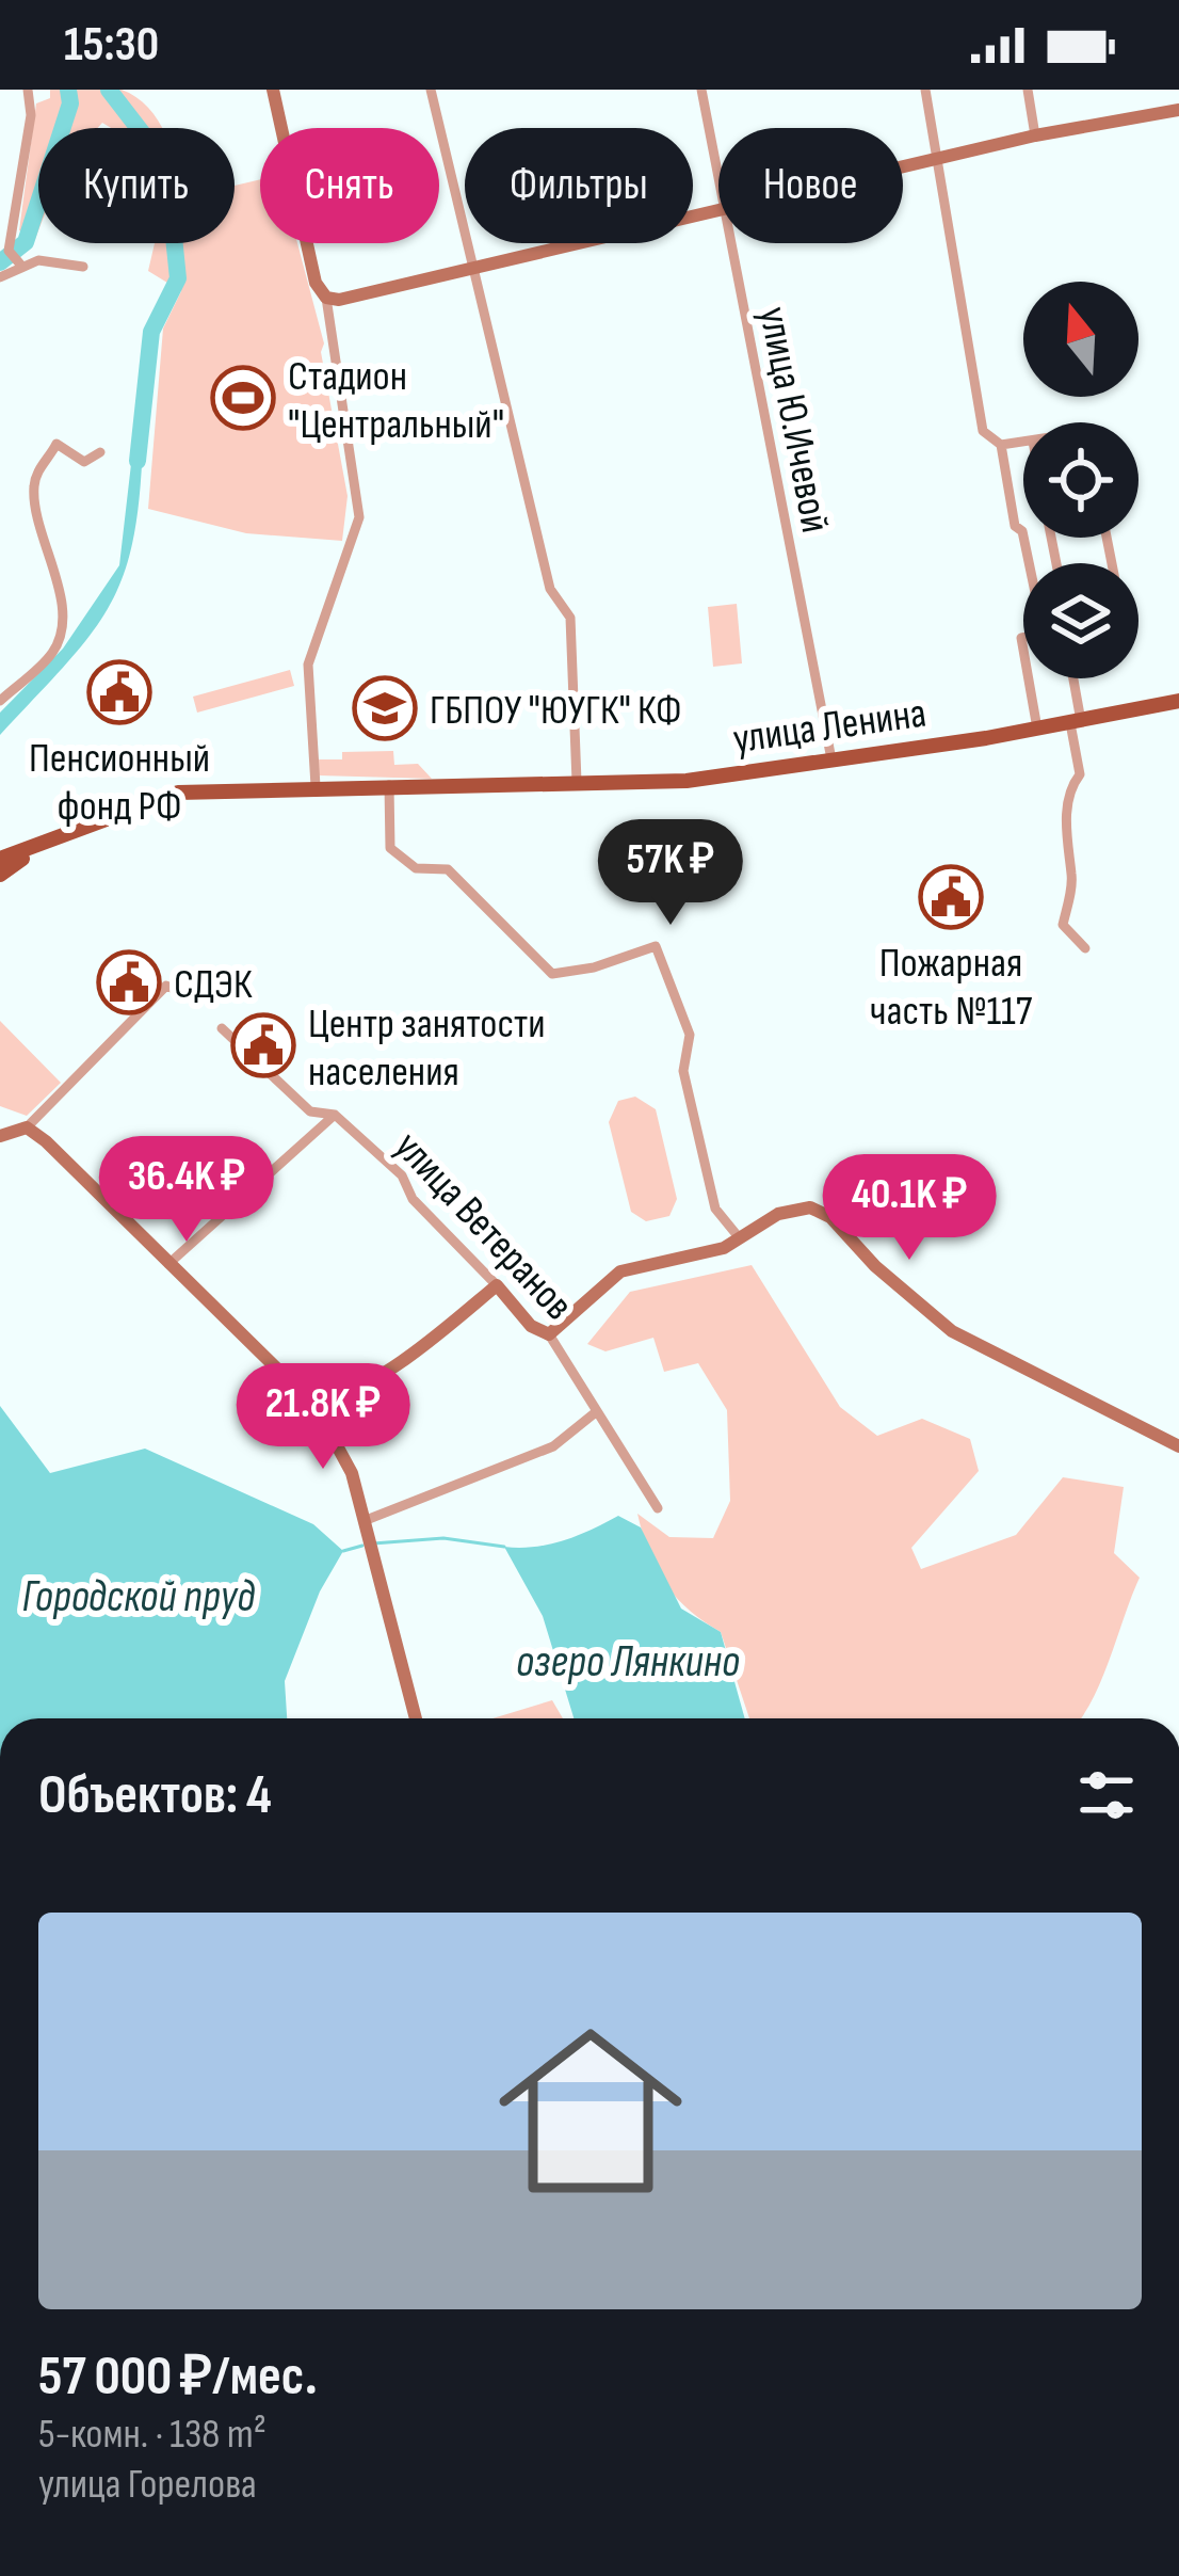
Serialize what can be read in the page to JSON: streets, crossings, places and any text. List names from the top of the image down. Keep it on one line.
{"streets":{"main road":["улица Ленина"],"street":["улица Ю.Ичевой","улица Ветеранов"]},"crossings":[["улица Ю.Ичевой","улица Ленина"]],"water":["Городской пруд","озеро Лянкино"],"places":{"sports":["Стадион \"Центральный\""],"public building":["Пенсионный фонд РФ","Пожарная часть №117","СДЭК","Центр занятости населения"],"school or university":["ГБПОУ \"ЮУГК\" КФ"]},"north":"top","page":{"status":"15:30","chip":["Купить","Снять","Фильтры","Новое"],"price":["57K ₽","36.4K ₽","40.1K ₽","21.8K ₽"],"heading":"Объектов: 4","list":[{"name":"57 000 ₽/мес.","note":"5-комн. · 138 m² · улица Горелова"}]}}
